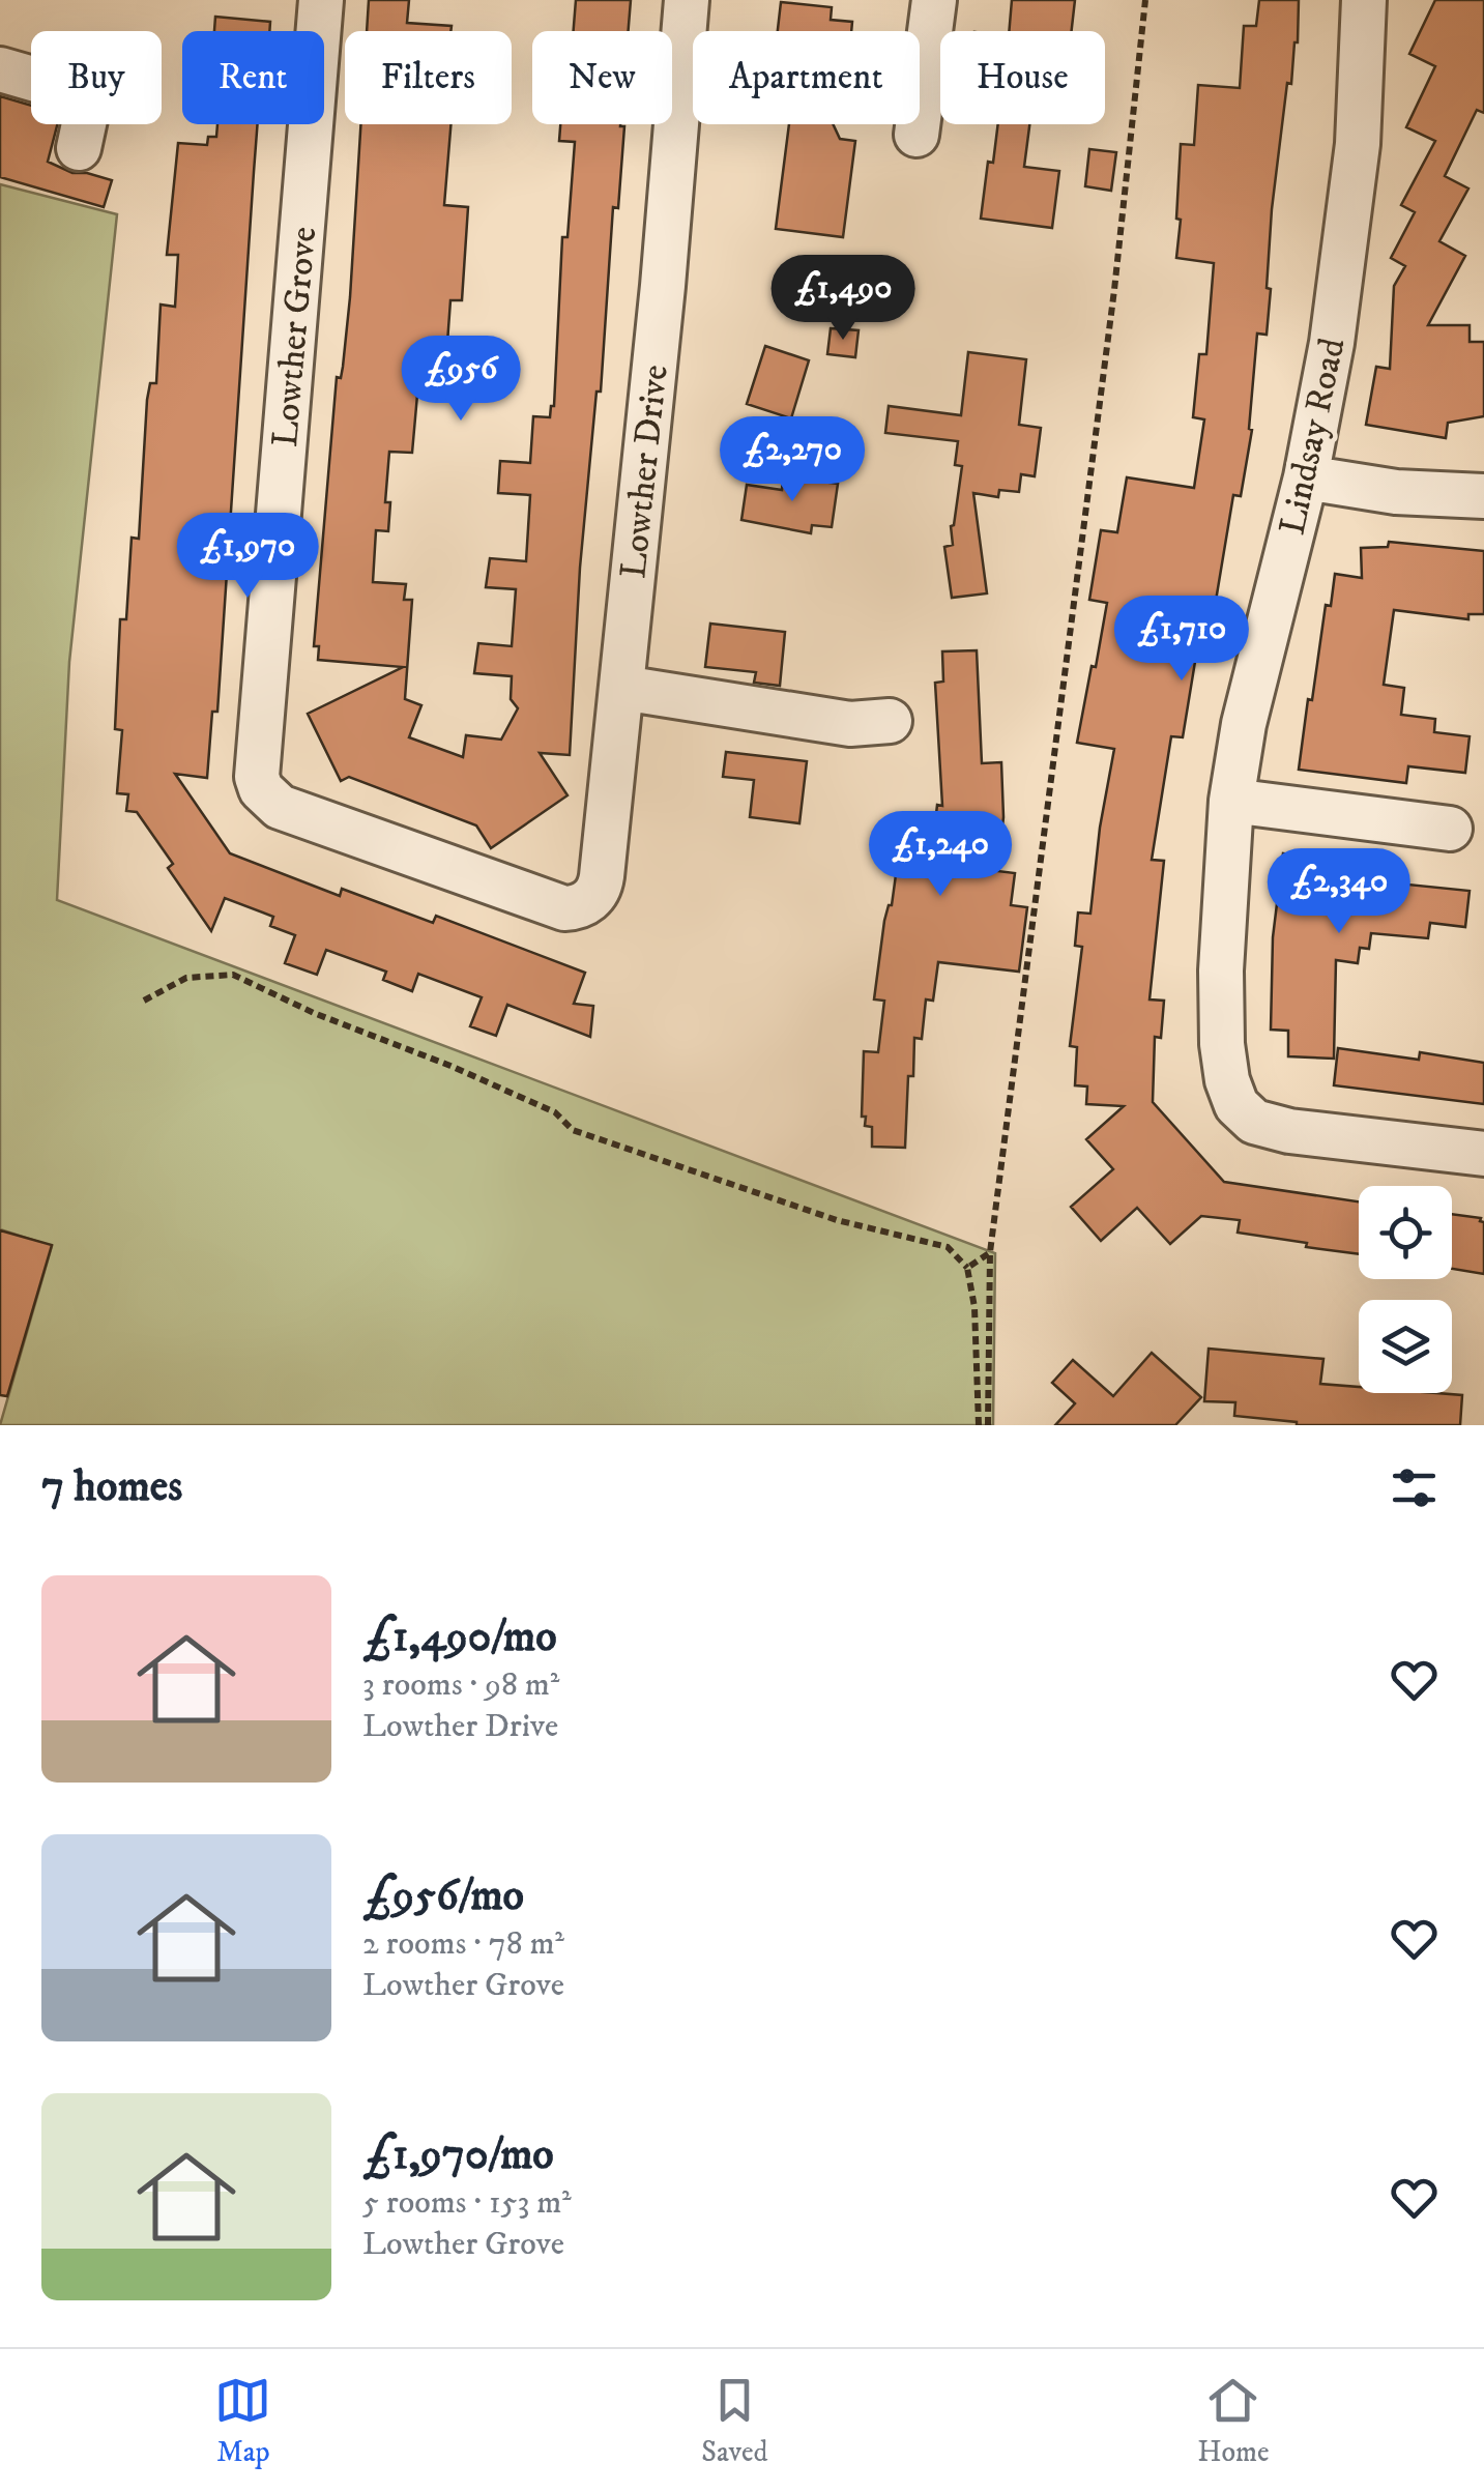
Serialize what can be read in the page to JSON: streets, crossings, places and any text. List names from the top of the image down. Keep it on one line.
{"streets":{"street":["Lowther Grove","Lindsay Road","Lowther Drive"]},"crossings":[["Lowther Grove","Lowther Drive"]],"page":{"chip":["Buy","Rent","Filters","New","Apartment","House"],"price":["£1,490","£956","£2,270","£1,970","£1,710","£1,240","£2,340"],"heading":"7 homes","list":[{"name":"£1,490/mo","note":"3 rooms · 98 m² · Lowther Drive"},{"name":"£956/mo","note":"2 rooms · 78 m² · Lowther Grove"},{"name":"£1,970/mo","note":"5 rooms · 153 m² · Lowther Grove"}],"tabs":["Map","Saved","Home"]}}
